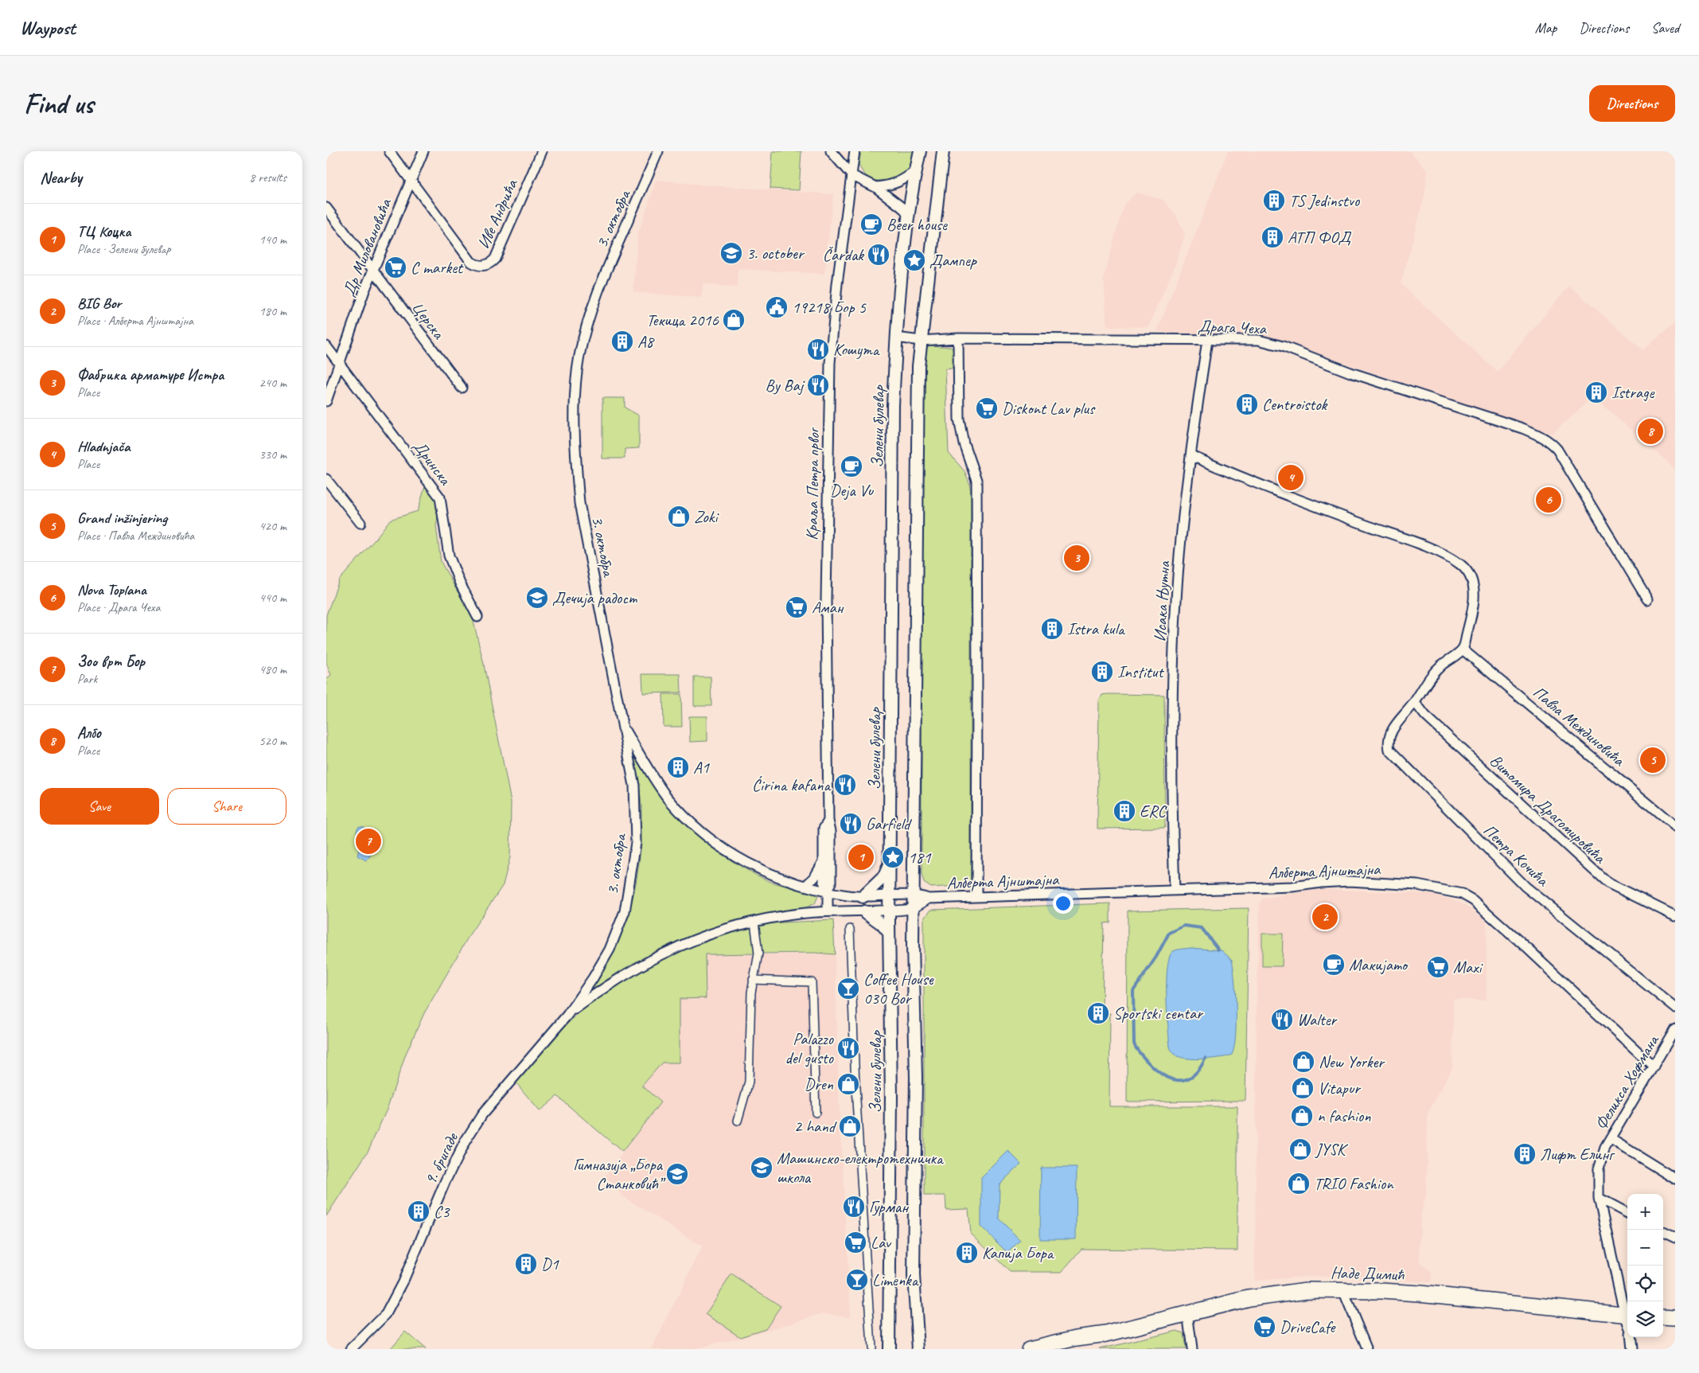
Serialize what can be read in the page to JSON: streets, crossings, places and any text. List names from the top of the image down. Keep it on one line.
{"streets":{"main road":["Наде Димић"],"street":["Иве Андрића","3. октобра","Др Миловановића","Церска","Драга Чеха","Зелени булевар","Дринска","Краља Петра првог","Исака Њутна","Павла Междиновића","Витомира Драгомировића","Петра Кочића","Алберта Ајнштајна","Феликса Хофмана","9. бригаде"]},"crossings":[["Иве Андрића","Др Миловановића"],["3. октобра","9. бригаде"],["Др Миловановића","Церска"],["Др Миловановића","Дринска"],["Драга Чеха","Зелени булевар"],["Драга Чеха","Исака Њутна"],["Исака Њутна","Алберта Ајнштајна"],["Павла Междиновића","Петра Кочића"],["Витомира Драгомировића","Петра Кочића"],["Алберта Ајнштајна","Феликса Хофмана"]],"places":{"building":["TS Jedinstvo","АТП ФОД","A8","Istrage","Centroistok","Istra kula","Institut","A1","ERC","Sportski centar","Лифт Елинг","C3","Капија Бора","D1"],"cafe":["Beer house","Deja Vu","Макијато"],"school or university":["3. october","Дечија радост","Машинско-електротехничка школа","Гимназија „Бора Станковић”"],"restaurant":["Čardak","Кошута","By Baj","Ćirina kafana","Garfield","Walter","Palazzo del gusto","Гурман"],"place":["Дампер","181"],"supermarket":["C market","Diskont Lav plus","Аман","Maxi","Lav","DriveCafe"],"public building":["19218 Бор 5"],"shop":["Текица 2016","Zoki","New Yorker","Dren","Vitapur","n fashion","2 hand","JYSK","TRIO Fashion"],"bar":["Coffee House 030 Bor","Limenka"]},"page":{"header":"Waypost","nav":["Map","Directions","Saved"],"buttons":["Directions",["Save","Share"]],"title":"Find us","heading":["Nearby","8 results"],"list":[{"mark":"1","name":"ТЦ Коцка","note":"Place · Зелени булевар","value":"140 m"},{"mark":"2","name":"BIG Bor","note":"Place · Алберта Ајнштајна","value":"180 m"},{"mark":"3","name":"Фабрика арматуре Истра","note":"Place","value":"240 m"},{"mark":"4","name":"Hladnjača","note":"Place","value":"330 m"},{"mark":"5","name":"Grand inžinjering","note":"Place · Павла Междиновића","value":"420 m"},{"mark":"6","name":"Nova Toplana","note":"Place · Драга Чеха","value":"440 m"},{"mark":"7","name":"Зоо врт Бор","note":"Park","value":"480 m"},{"mark":"8","name":"Албо","note":"Place","value":"520 m"}],"pins":["8","4","6","3","5","7","1","2"],"map_buttons":["+","−"]}}
